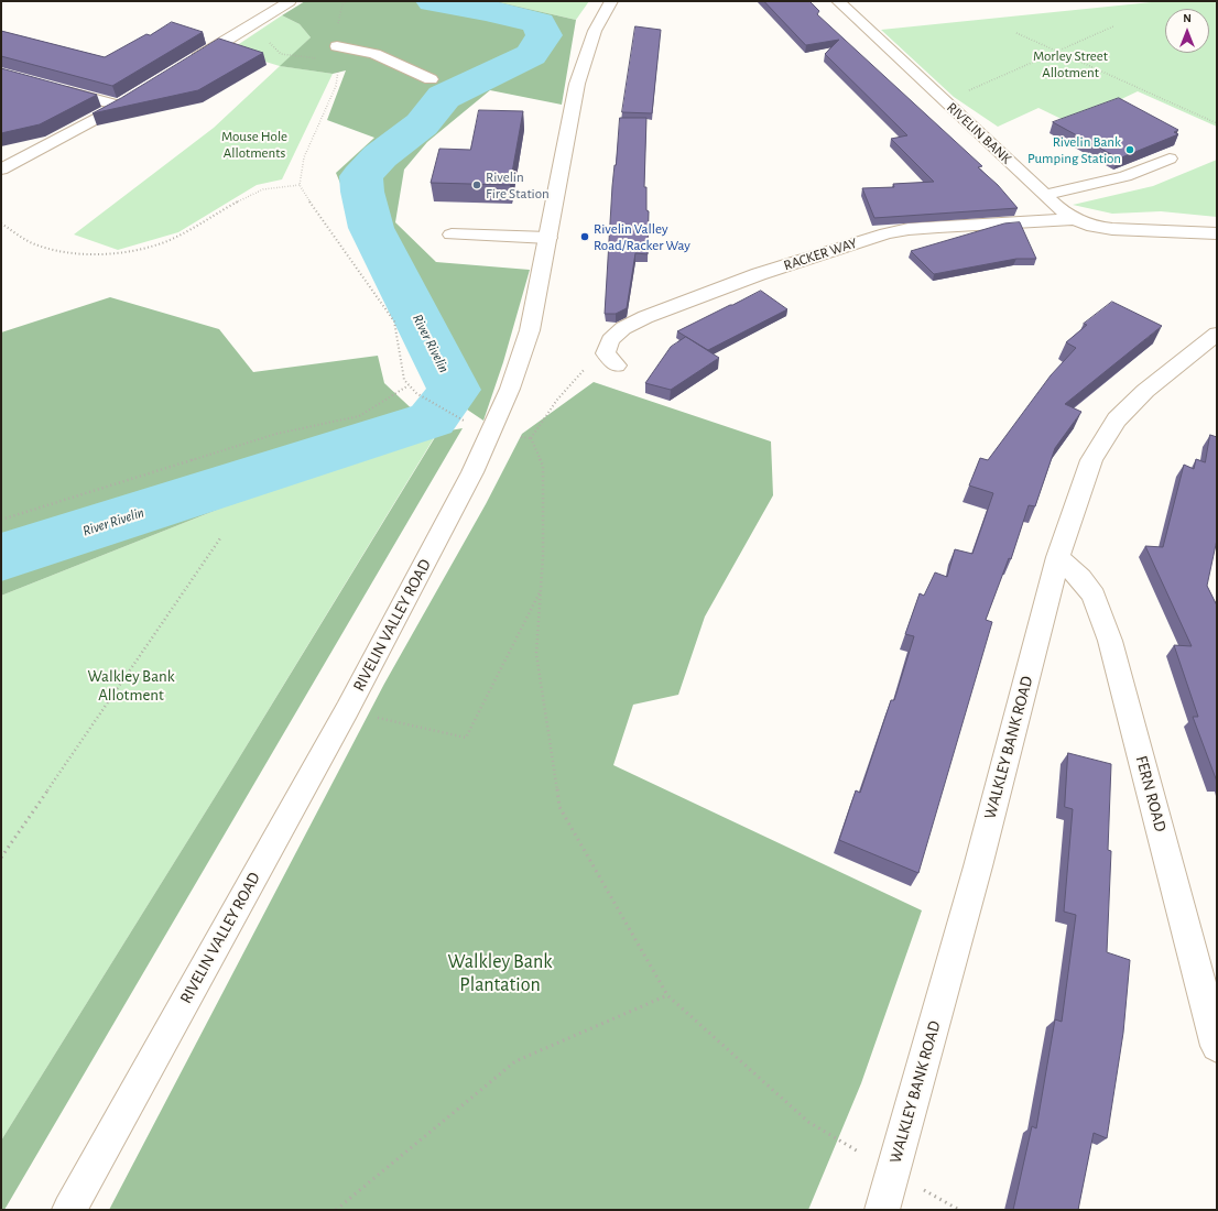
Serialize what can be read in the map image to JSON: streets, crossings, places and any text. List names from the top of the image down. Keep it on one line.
{"streets":{"street":["RIVELIN BANK","RACKER WAY","RIVELIN VALLEY ROAD","WALKLEY BANK ROAD","FERN ROAD"]},"crossings":[["RIVELIN BANK","RACKER WAY"],["WALKLEY BANK ROAD","FERN ROAD"]],"water":["River Rivelin"],"parks":["Morley Street Allotment","Mouse Hole Allotments","Walkley Bank Allotment","Walkley Bank Plantation"],"places":["Rivelin Bank Pumping Station","Rivelin Fire Station","Rivelin Valley Road/Racker Way"],"north":"top"}
